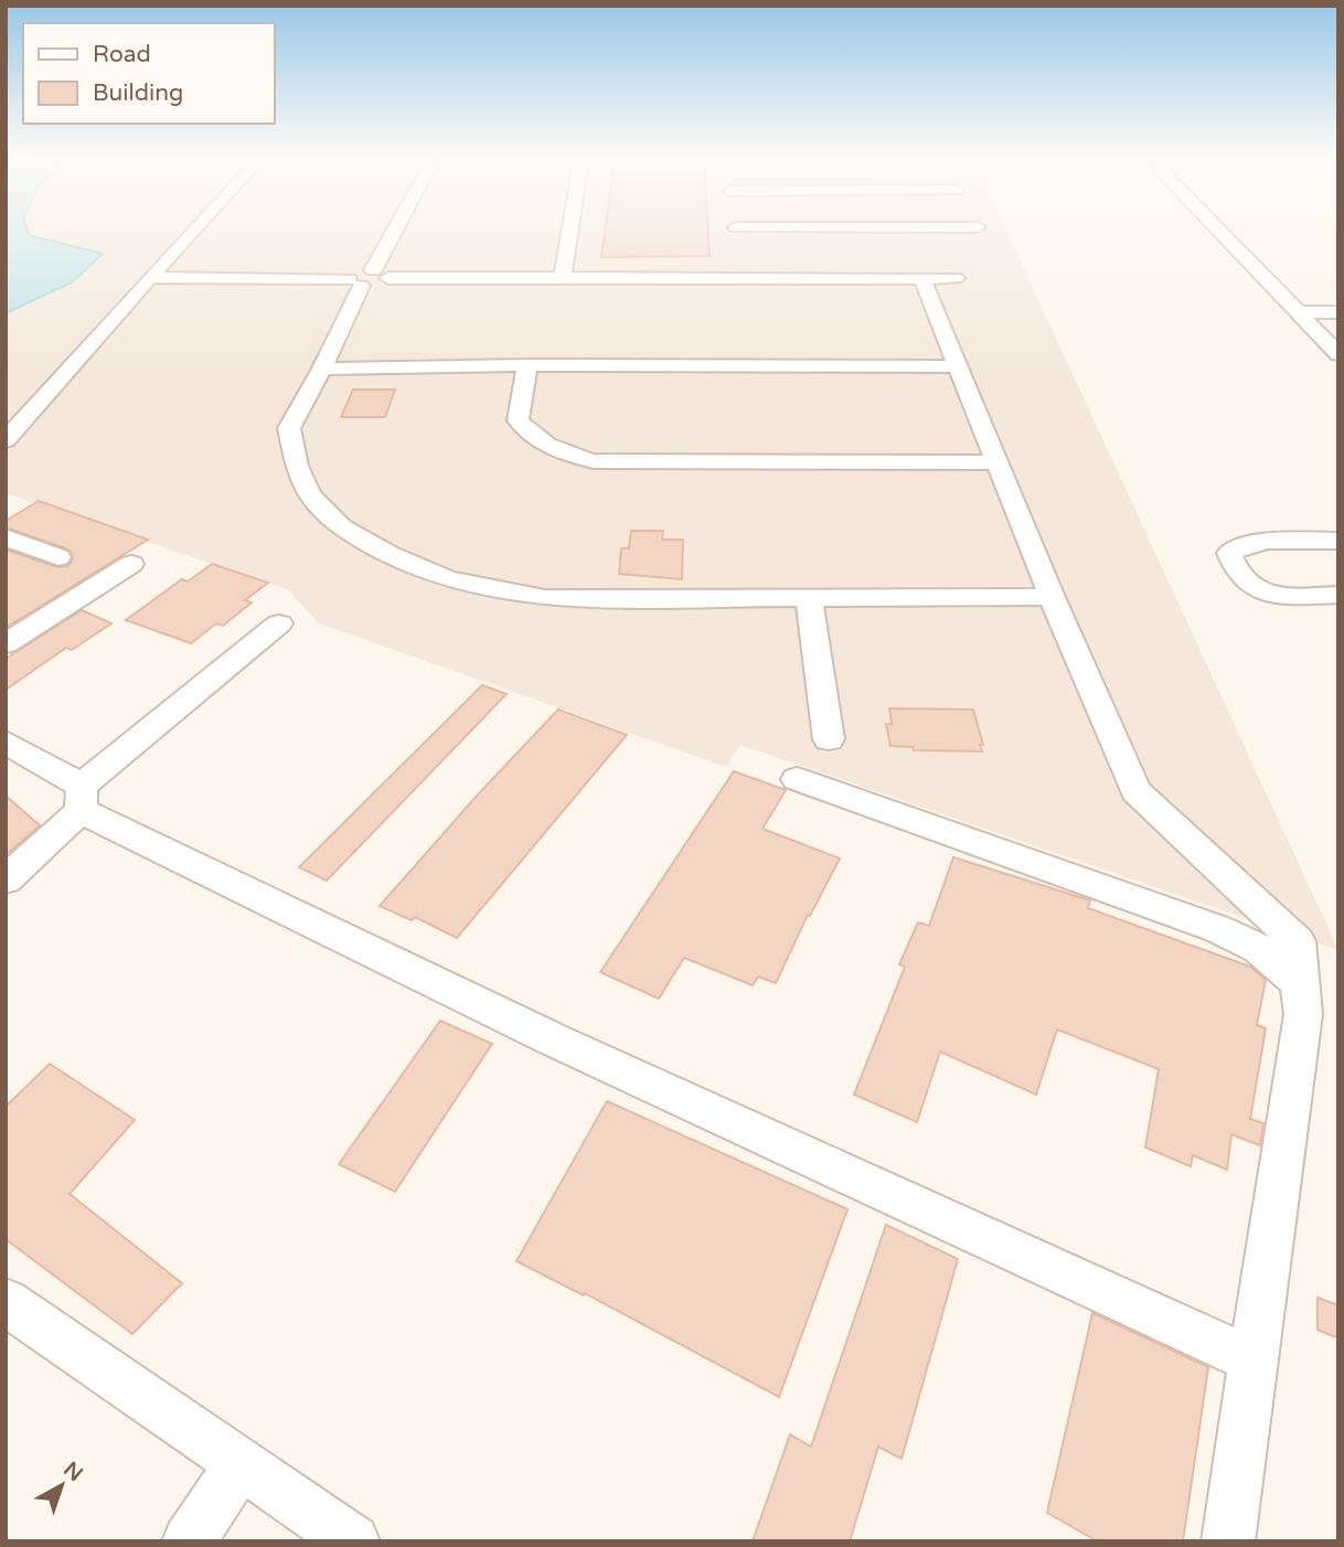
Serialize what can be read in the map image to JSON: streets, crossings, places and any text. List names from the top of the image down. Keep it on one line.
{"legend":["Road","Building"],"north":"top right"}
